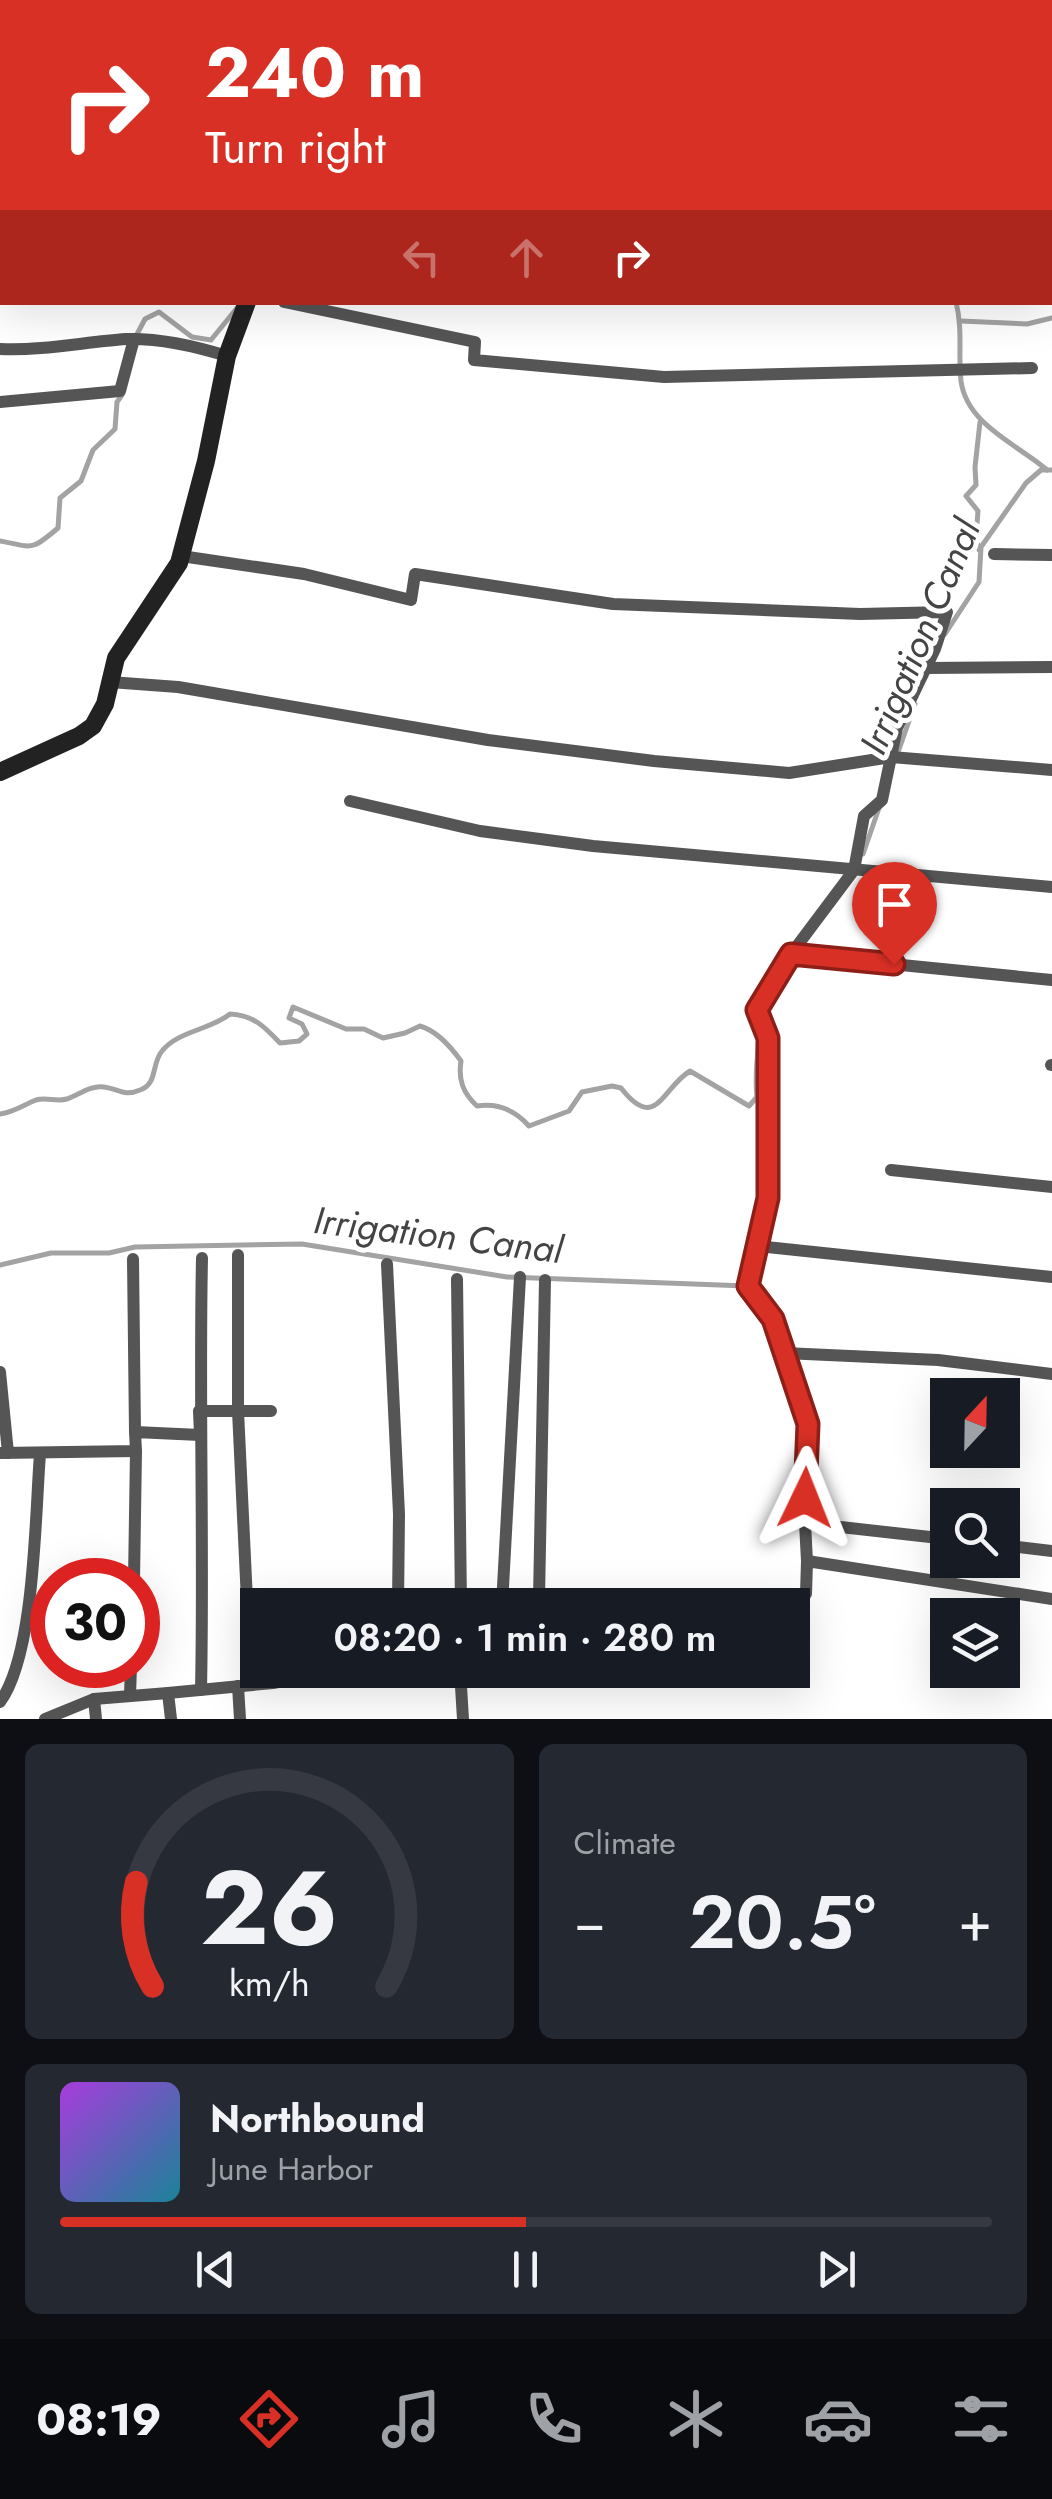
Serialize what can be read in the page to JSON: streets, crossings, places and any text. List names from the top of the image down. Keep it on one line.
{"water":["Irrigation Canal"],"north":"top","page":{"turn":["240 m","Turn right"],"limit":"30","trip":"08:20 · 1 min · 280 m","tile":"Climate","heat":["−","20.5°","+"],"song":["Northbound","June Harbor"],"tabs":"08:19","gauge":["26","km/h"]}}
